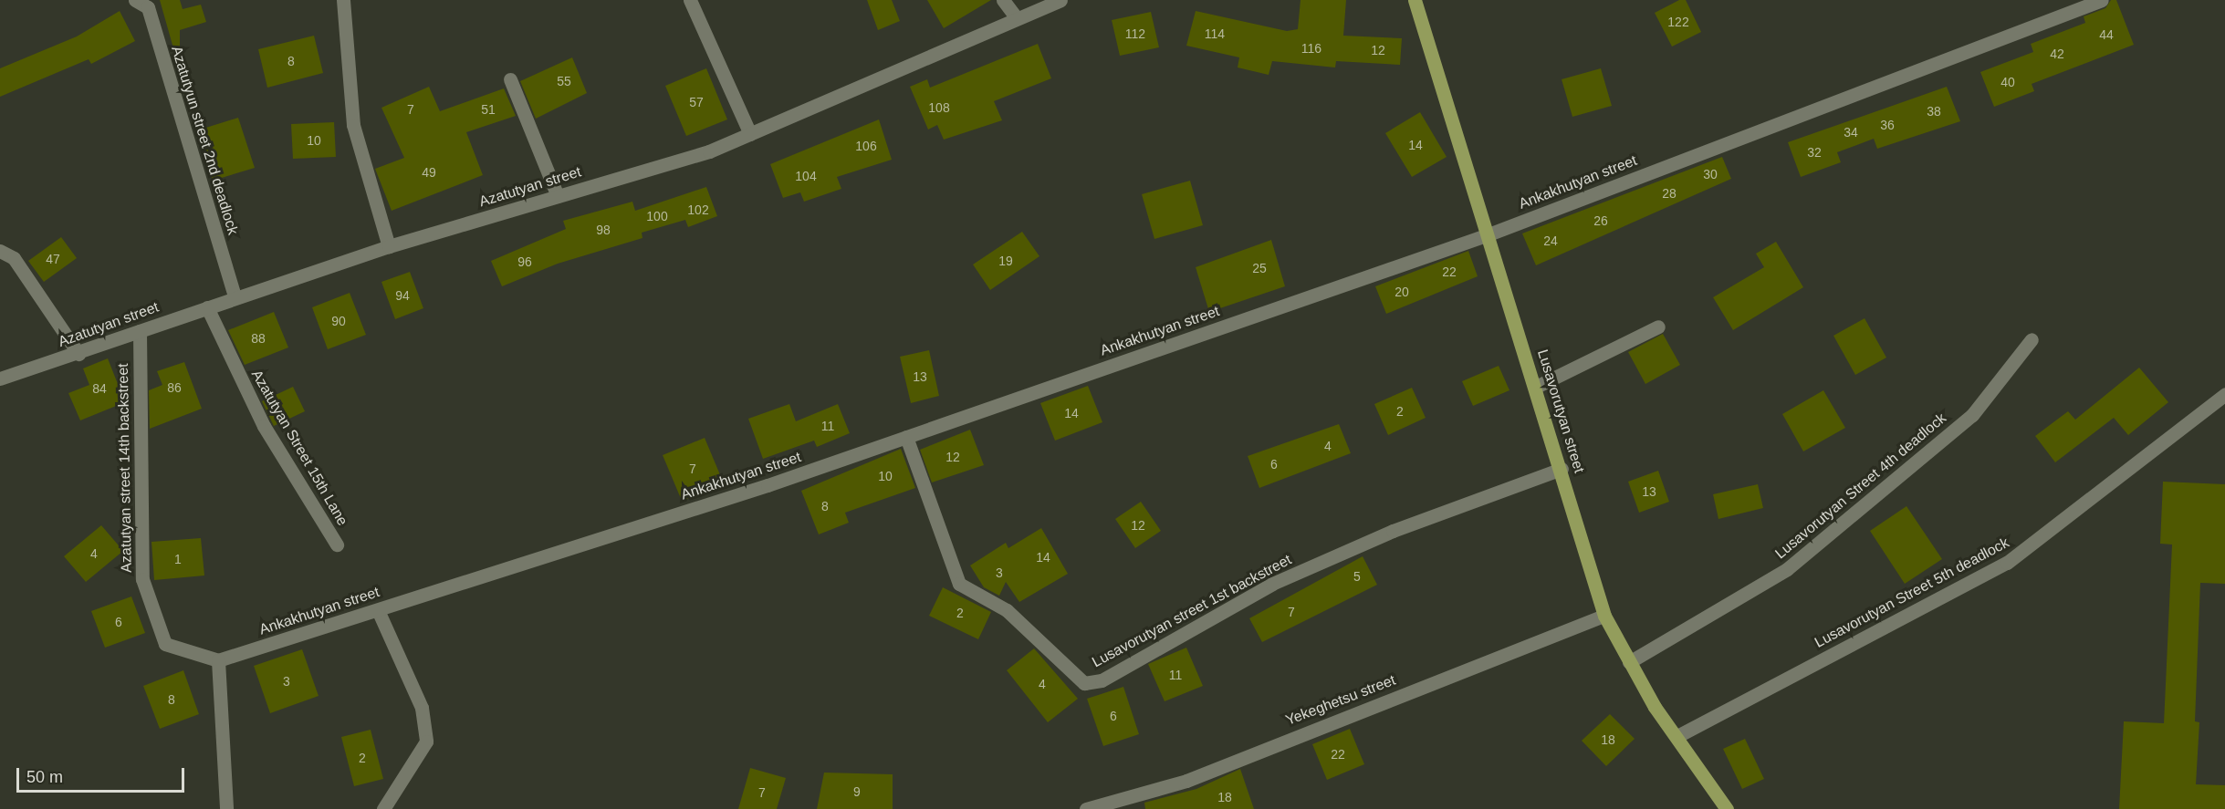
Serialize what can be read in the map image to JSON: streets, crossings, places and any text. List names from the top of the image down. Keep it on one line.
{"streets":{"main road":["Lusavorutyan street"],"street":["Azatutyun street 2nd deadlock","Ankakhutyan street","Azatutyan street","Azatutyan Street 15th Lane","Azatutyan street 14th backstreet","Lusavorutyan Street 4th deadlock","Lusavorutyan Street 5th deadlock","Lusavorutyan street 1st backstreet","Yekeghetsu street"]},"crossings":[["Azatutyun street 2nd deadlock","Azatutyan street"],["Ankakhutyan street","Lusavorutyan street"],["Ankakhutyan street","Azatutyan street 14th backstreet"],["Ankakhutyan street","Lusavorutyan street 1st backstreet"],["Azatutyan street","Azatutyan Street 15th Lane"],["Azatutyan street","Azatutyan street 14th backstreet"],["Lusavorutyan street","Lusavorutyan Street 4th deadlock"],["Lusavorutyan street","Lusavorutyan Street 5th deadlock"],["Lusavorutyan street","Lusavorutyan street 1st backstreet"],["Lusavorutyan street","Yekeghetsu street"]],"house_numbers":["122","112","114","44","116","12","42","8","55","40","57","108","7","51","38","36","34","10","14","106","32","49","30","104","28","102","100","26","98","24","47","19","96","25","22","20","94","90","88","13","86","84","2","14","11","4","12","6","7","10","13","8","12","4","14","1","3","5","7","2","6","11","3","4","8","6","18","22","2","9","7","18"],"scale_bar":"50 m"}
